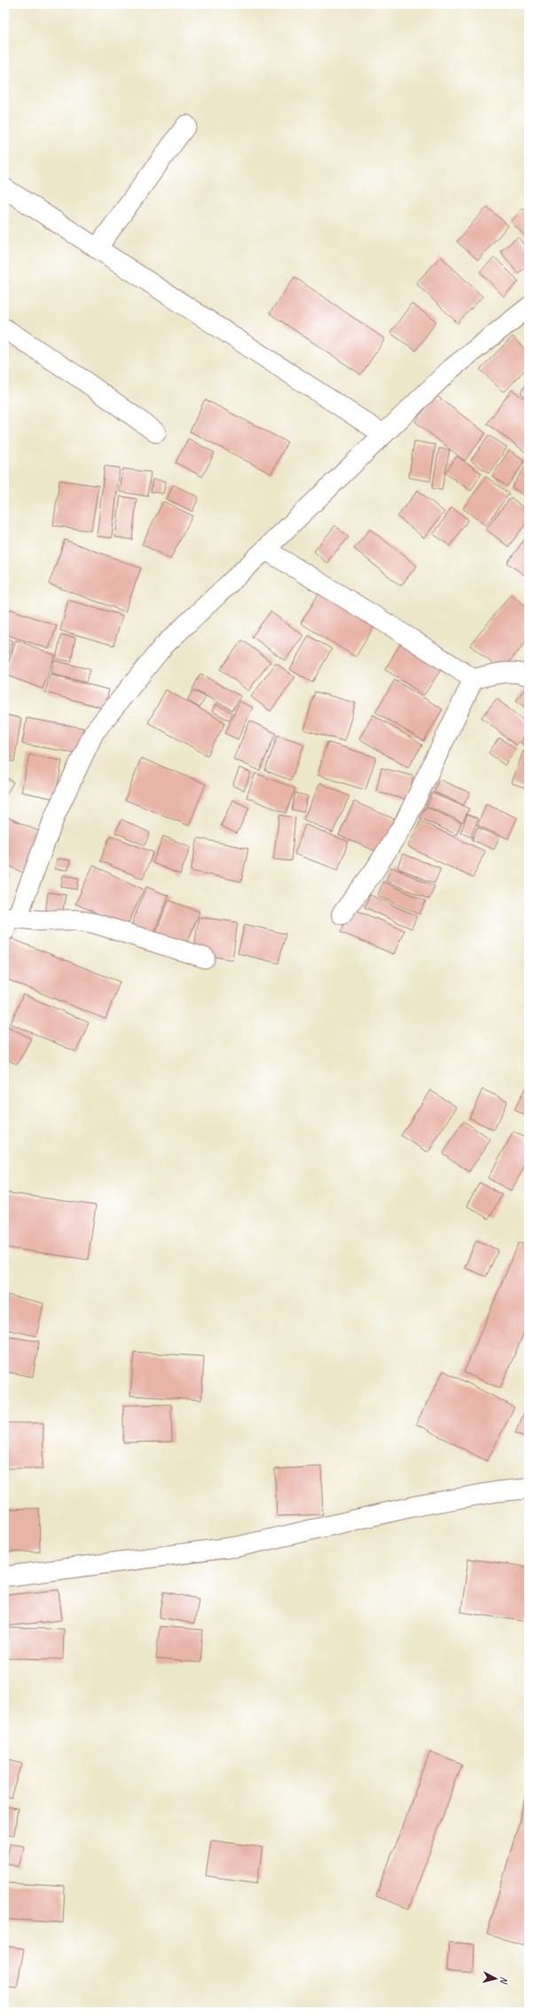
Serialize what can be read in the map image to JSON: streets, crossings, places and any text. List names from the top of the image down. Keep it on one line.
{"north":"right"}
